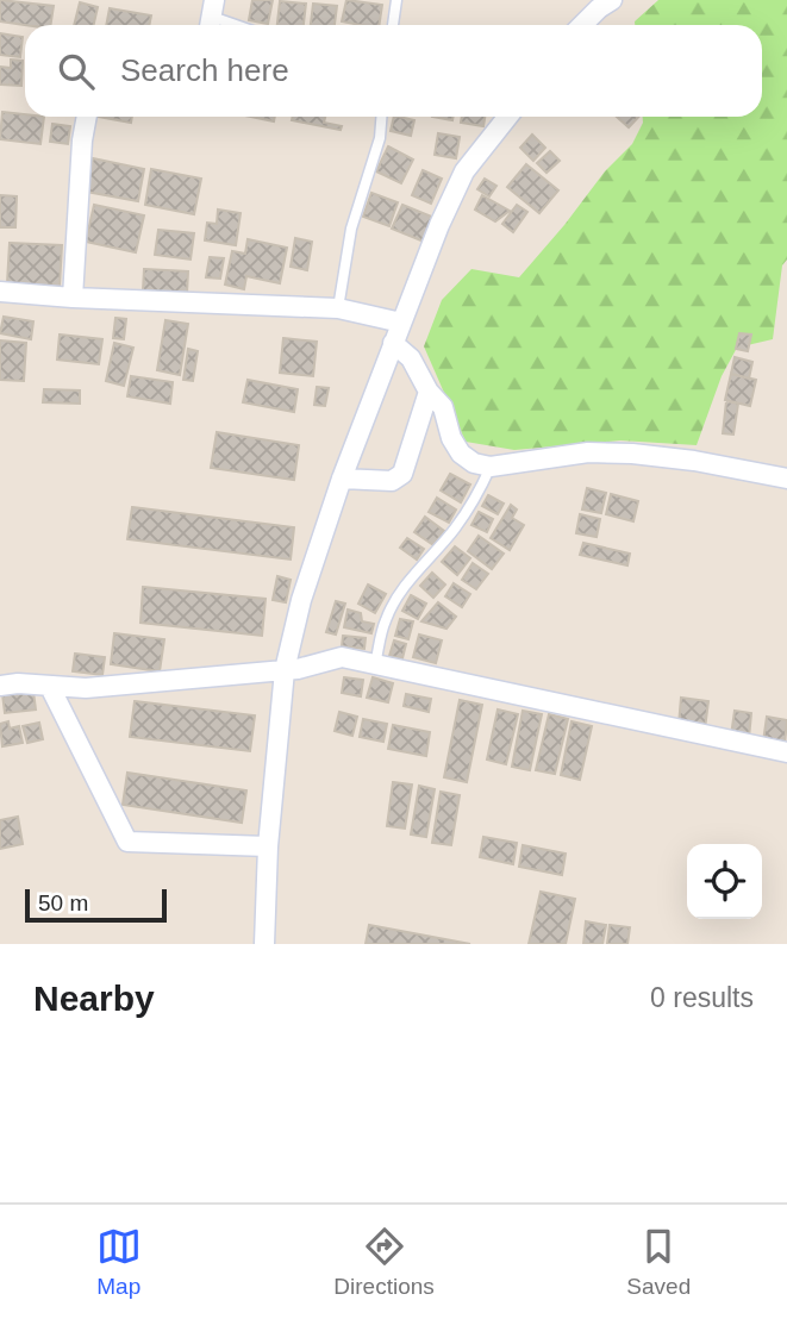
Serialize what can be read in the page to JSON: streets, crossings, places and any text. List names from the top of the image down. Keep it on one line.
{"scale_bar":"50 m","page":{"search":"Search here","scale":"50 m","heading":["Nearby","0 results"],"nav":["Map","Directions","Saved"]}}
